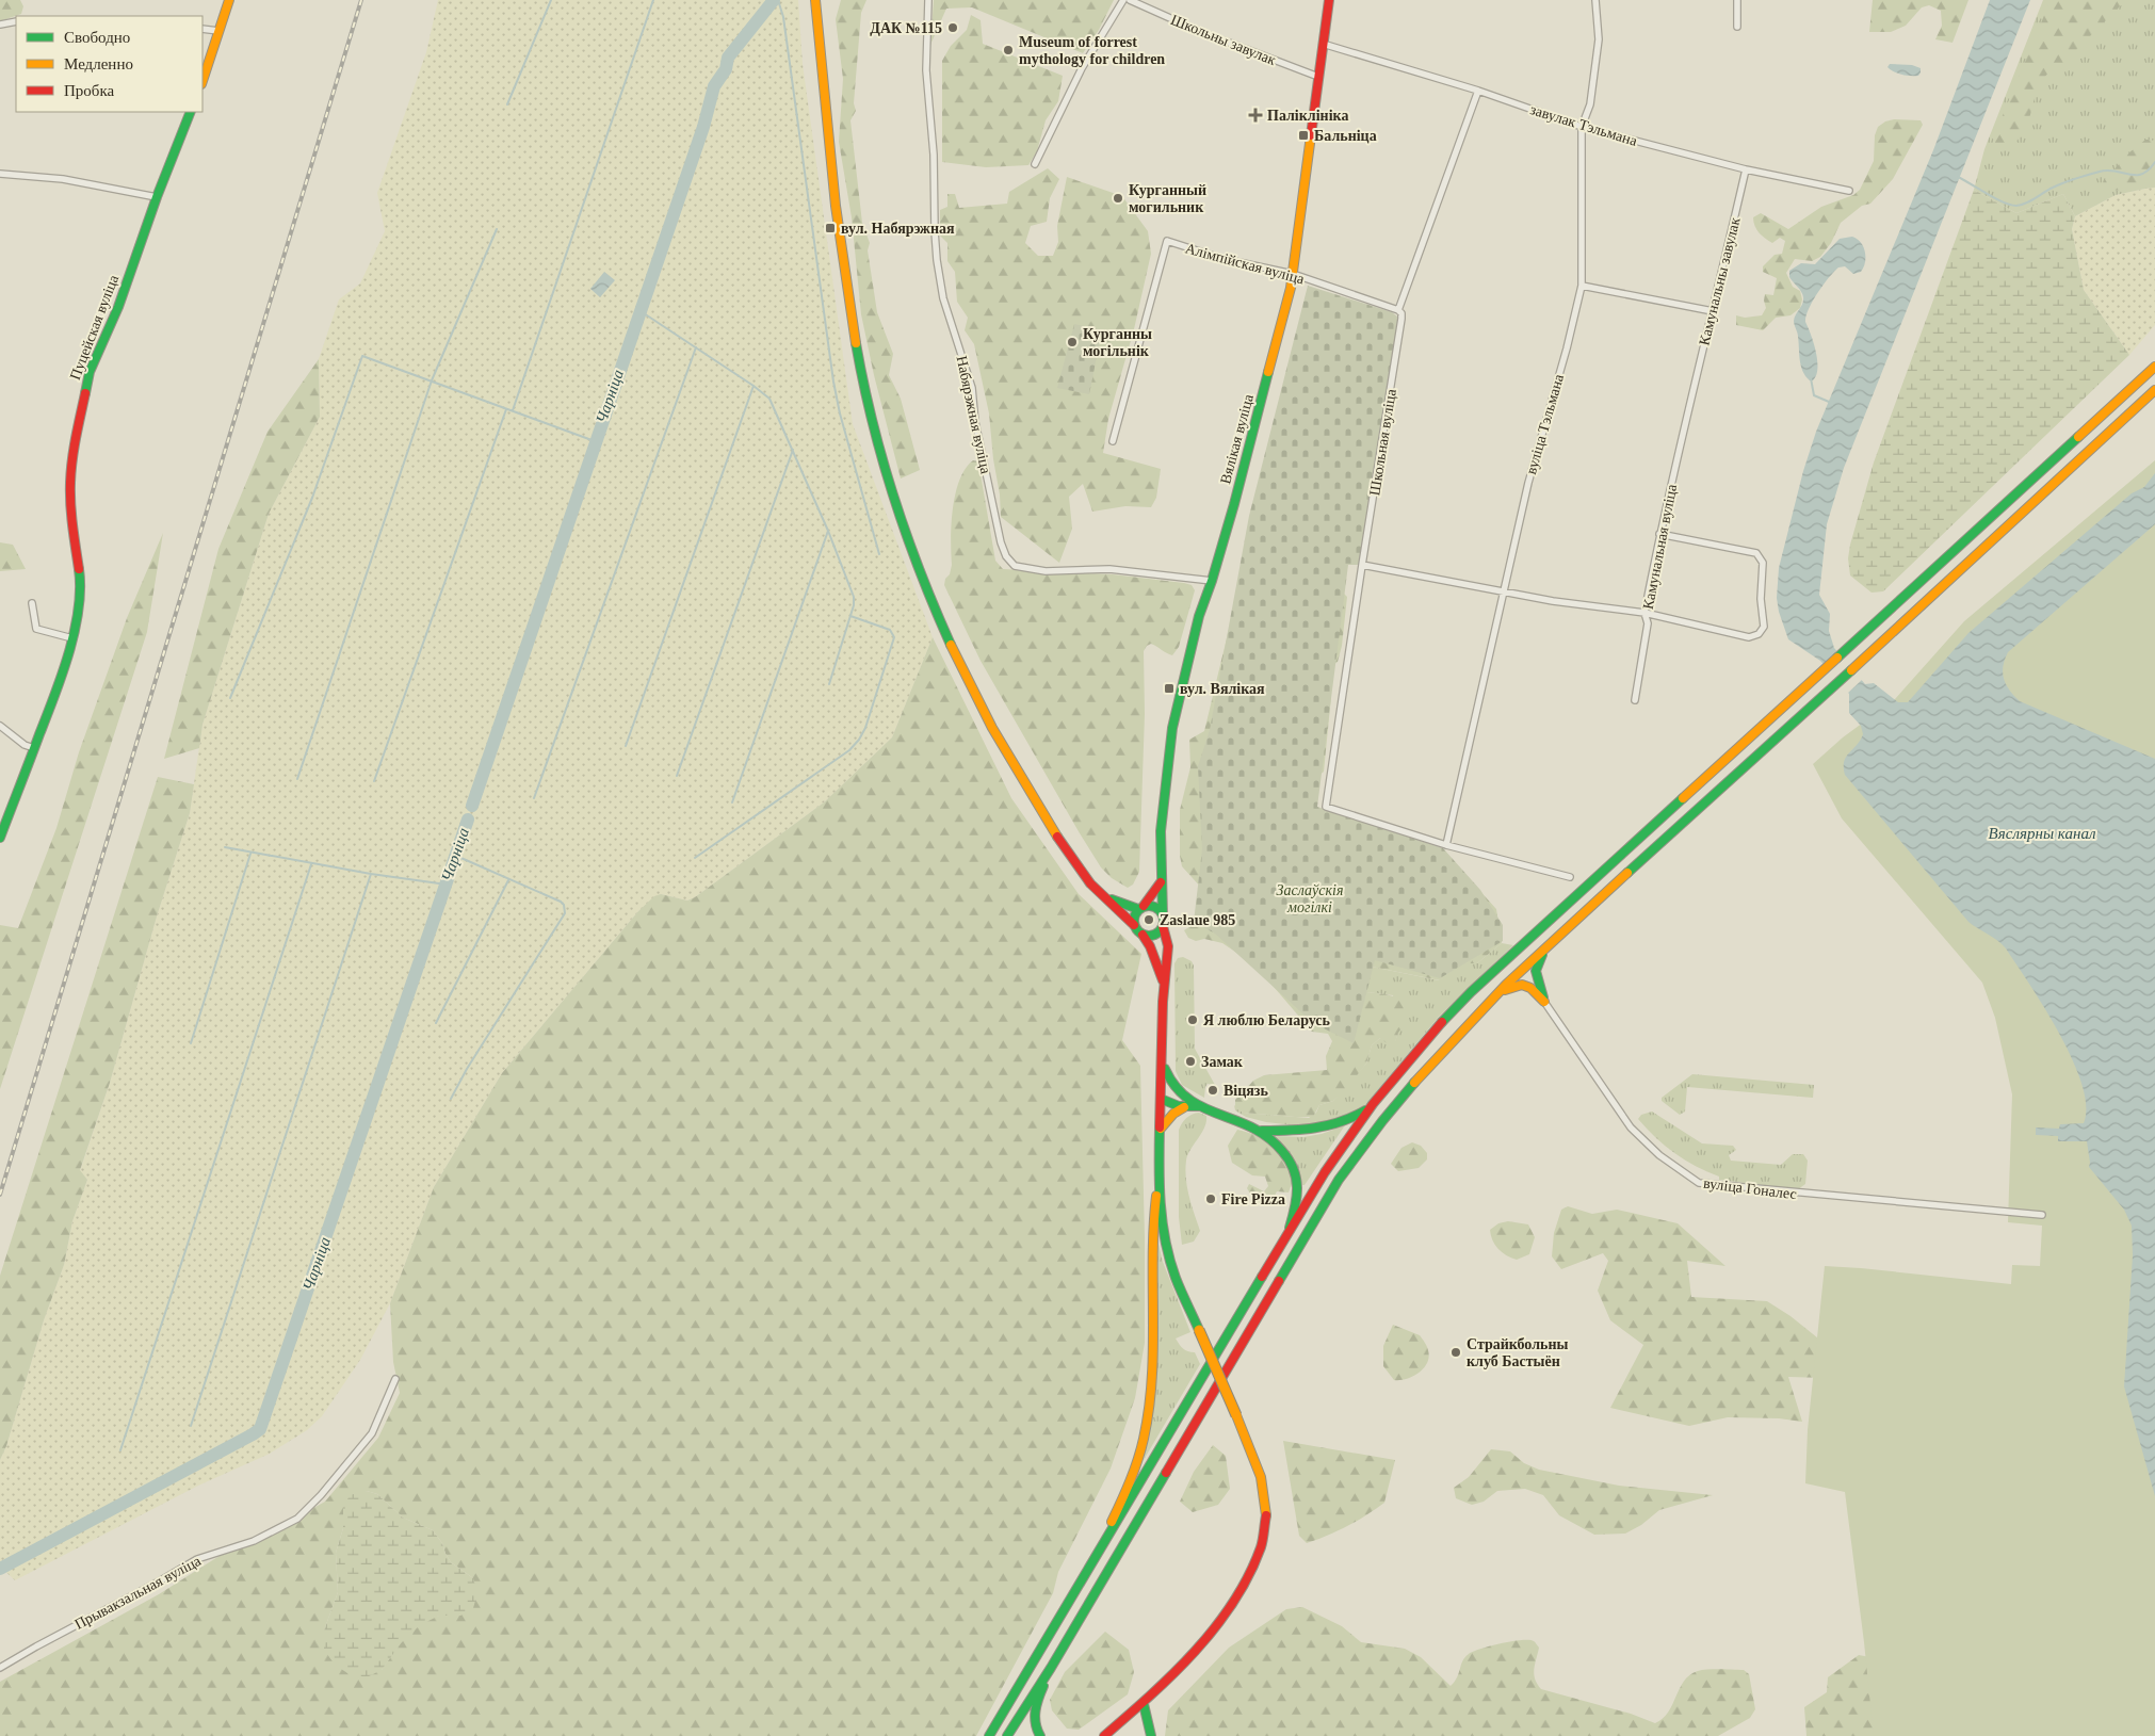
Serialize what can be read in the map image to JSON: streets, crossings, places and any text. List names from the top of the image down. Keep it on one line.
{"streets":{"main road":["Пуцейская вуліца","Вялікая вуліца"],"street":["Школьны завулак","завулак Тэльмана","Алімпійская вуліца","Камунальны завулак","Набярэжная вуліца","вуліца Тэльмана","Школьная вуліца","Камунальная вуліца","вуліца Гоналес","Прывакзальная вуліца"]},"crossings":[["Школьны завулак","Вялікая вуліца"],["завулак Тэльмана","Камунальны завулак"],["завулак Тэльмана","вуліца Тэльмана"],["завулак Тэльмана","Вялікая вуліца"],["завулак Тэльмана","Школьная вуліца"],["Алімпійская вуліца","Вялікая вуліца"],["Алімпійская вуліца","Школьная вуліца"],["Камунальны завулак","Камунальная вуліца"],["Набярэжная вуліца","Вялікая вуліца"],["вуліца Тэльмана","Школьная вуліца"]],"water":["Чарніца","Вяслярны канал"],"parks":["Заслаўскія могілкі"],"places":{"other":["ДАК №115","Museum of forrest mythology for children","Курганный могильник","Курганны могільнік","Zaslaue 985","Я люблю Беларусь","Замак","Віцязь","Fire Pizza","Страйкбольны клуб Бастыён"],"health":["Паліклініка"],"transit":["Бальніца","вул. Набярэжная","вул. Вялікая"]},"legend":["Свободно","Медленно","Пробка"]}
